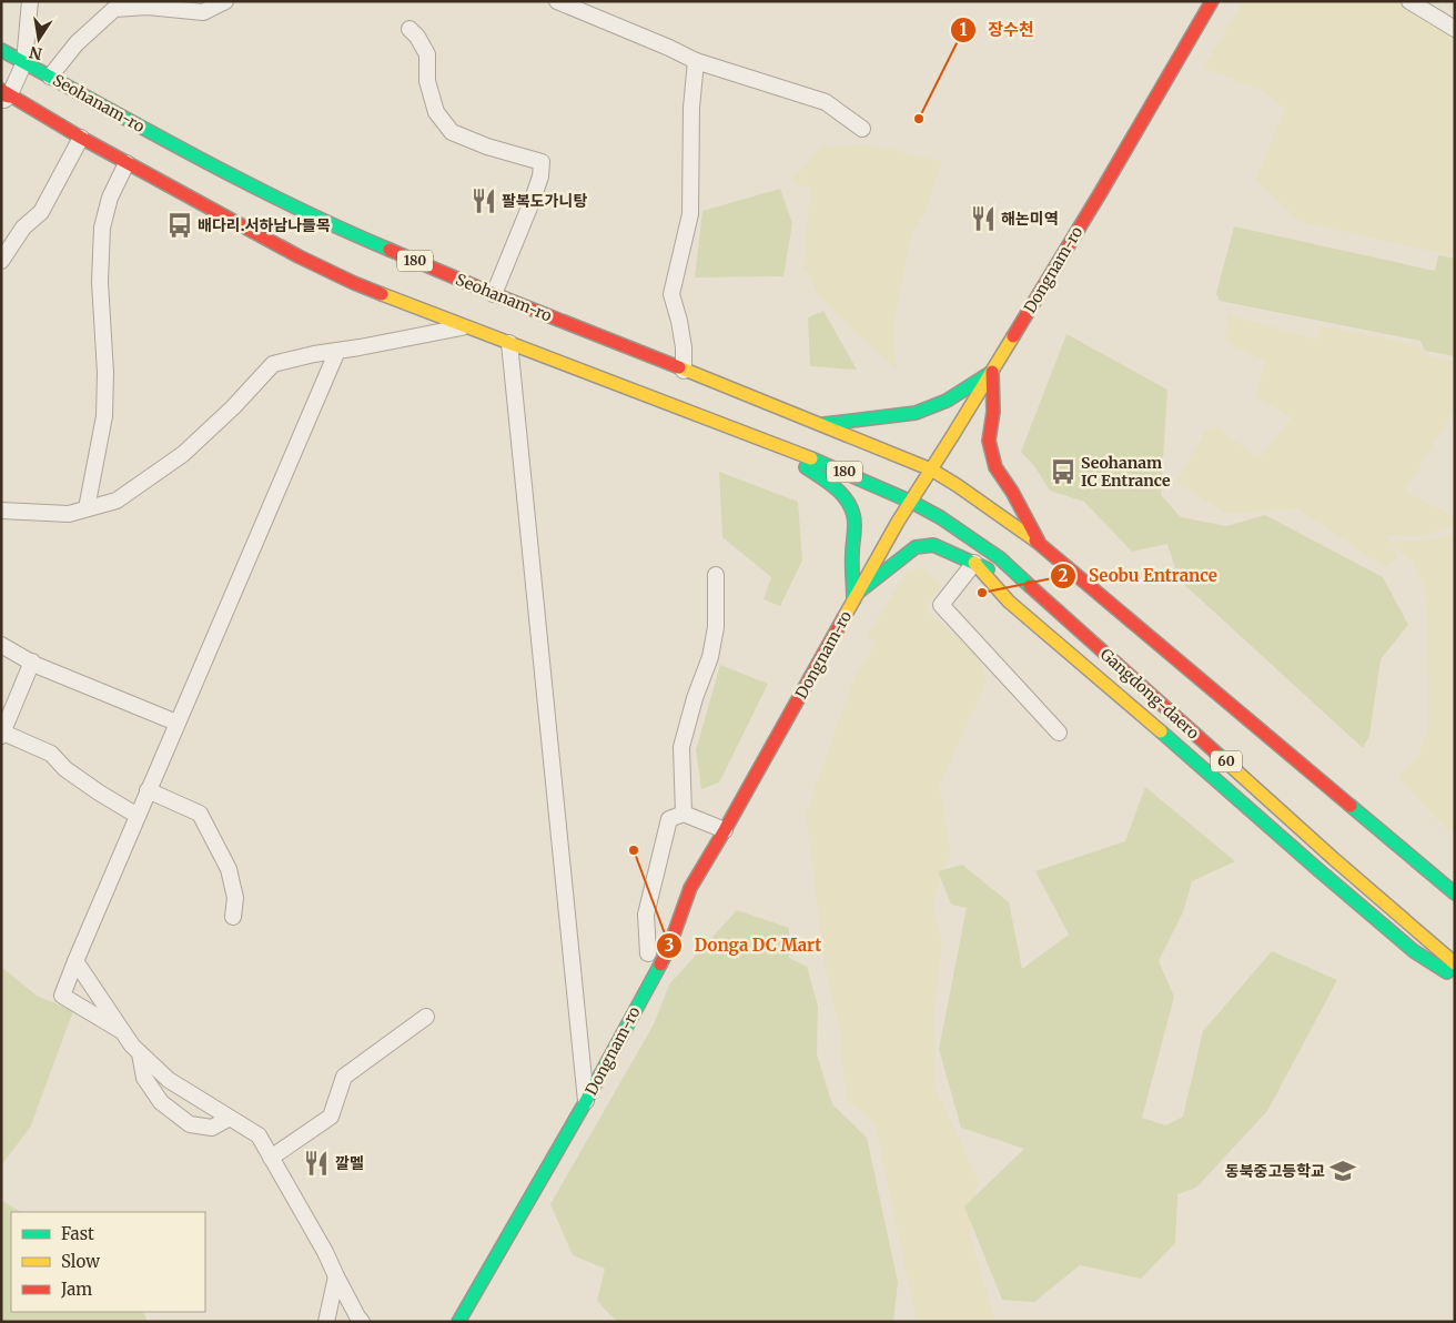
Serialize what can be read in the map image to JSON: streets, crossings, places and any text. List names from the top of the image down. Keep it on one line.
{"streets":{"main road":["Seohanam-ro","180","Dongnam-ro","Gangdong-daero","60"]},"crossings":[["Seohanam-ro","Dongnam-ro"],["180","Dongnam-ro"],["180","Gangdong-daero"],["Dongnam-ro","Gangdong-daero"]],"places":{"other":["장수천","Seobu Entrance","Donga DC Mart"],"restaurant":["팔복도가니탕","해논미역","깔멜"],"bus stop":["배다리.서하남나들목","Seohanam IC Entrance"],"school or university":["동북중고등학교"]},"legend":["Fast","Slow","Jam"],"north":"bottom"}
